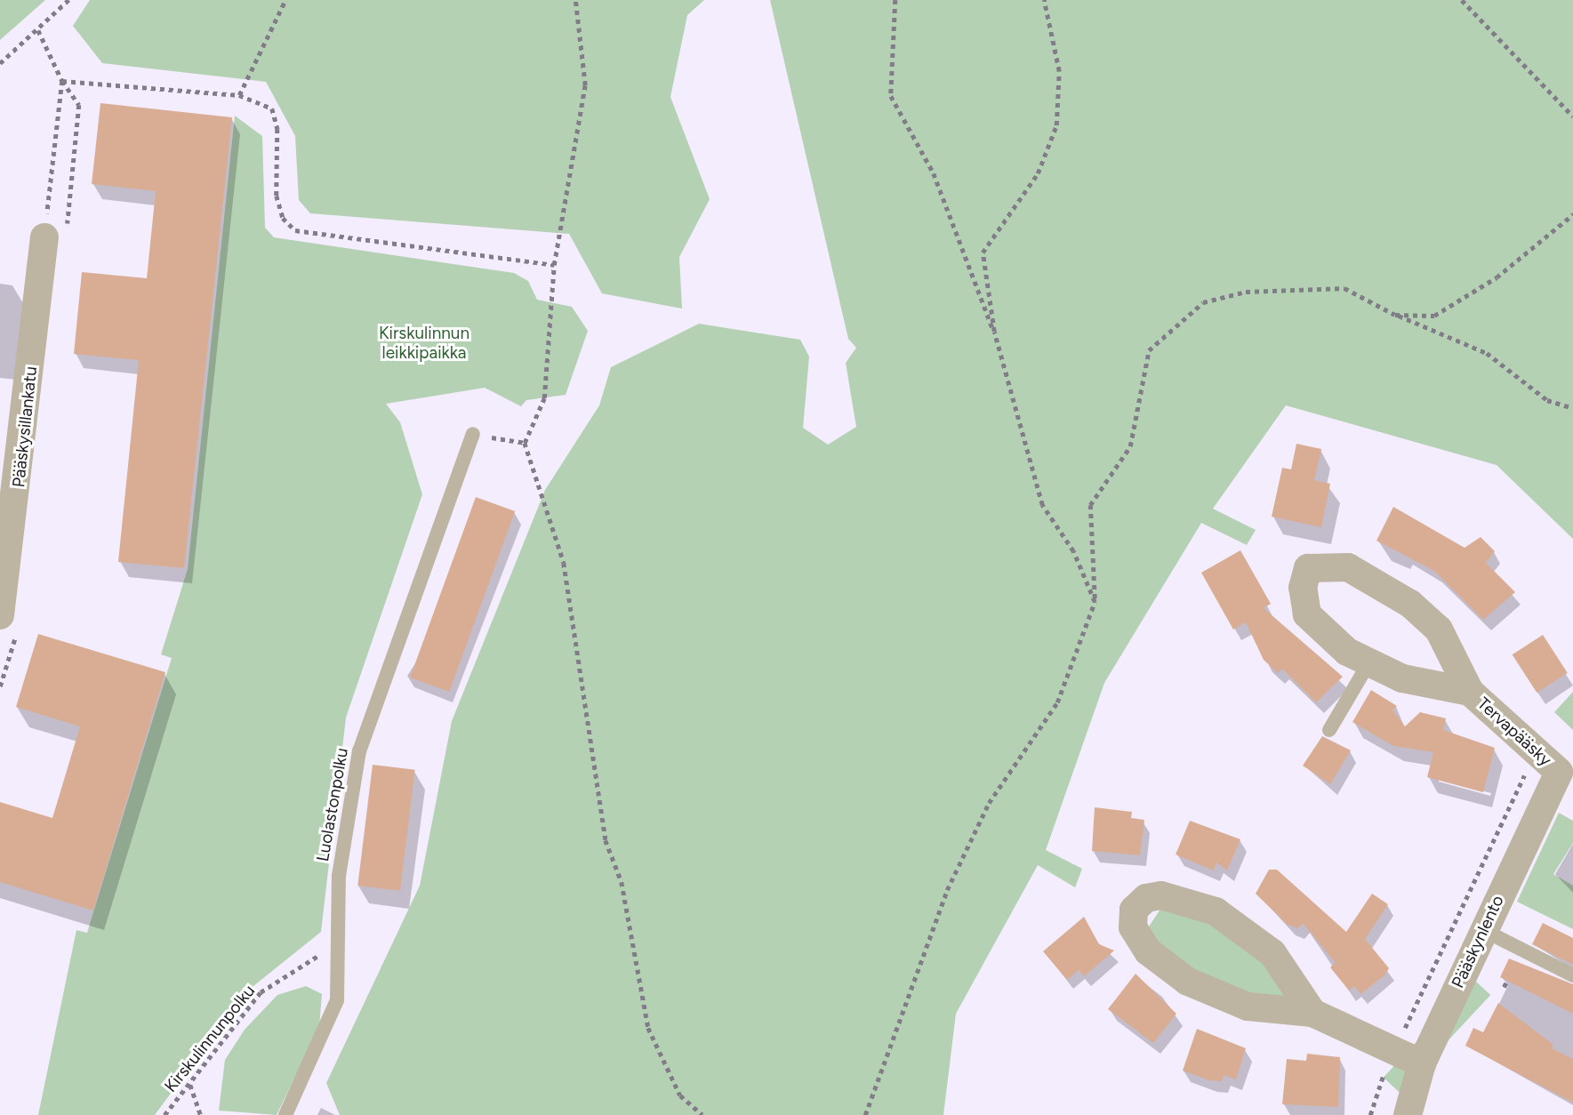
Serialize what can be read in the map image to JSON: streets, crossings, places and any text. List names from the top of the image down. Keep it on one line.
{"streets":{"street":["Pääskysillankatu","Tervapääsky","Pääskynlento"],"lane":["Luolastonpolku"],"path":["Kirskulinnunpolku"]},"crossings":[["Tervapääsky","Pääskynlento"],["Luolastonpolku","Kirskulinnunpolku"]],"parks":["Kirskulinnun leikkipaikka"]}
